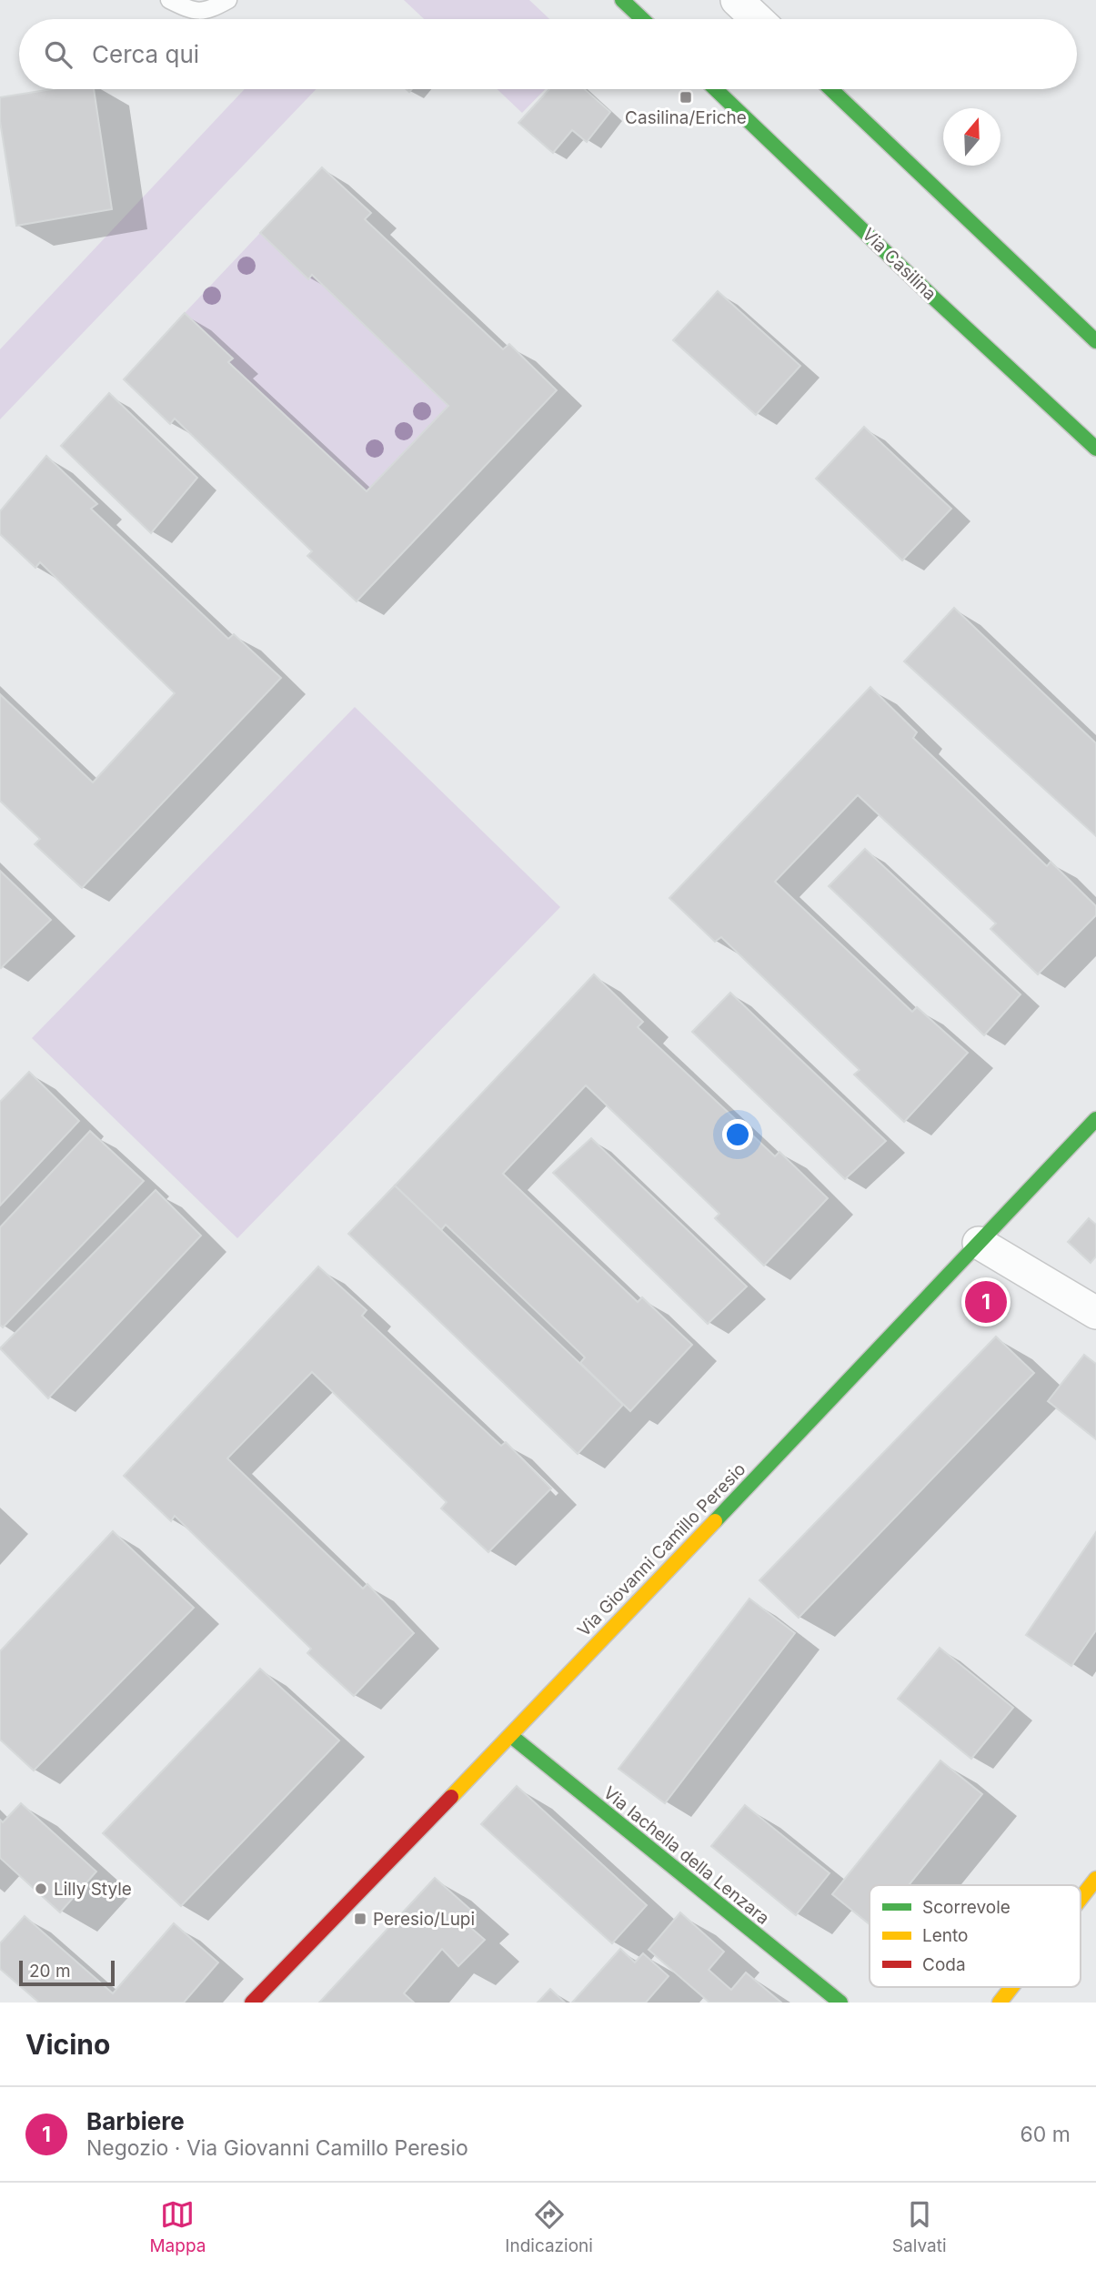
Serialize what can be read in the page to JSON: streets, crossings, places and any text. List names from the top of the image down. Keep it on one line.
{"streets":{"street":["Via Casilina","Via Giovanni Camillo Peresio","Via Iachella della Lenzara"]},"crossings":[["Via Giovanni Camillo Peresio","Via Iachella della Lenzara"]],"places":{"transit":["Casilina/Eriche","Peresio/Lupi"],"other":["Lilly Style"]},"legend":["Scorrevole","Lento","Coda"],"scale_bar":"20 m","north":"top","page":{"search":"Cerca qui","pins":"1","scale":"20 m","heading":"Vicino","list":[{"mark":"1","name":"Barbiere","note":"Negozio · Via Giovanni Camillo Peresio","value":"60 m"}],"nav":["Mappa","Indicazioni","Salvati"]}}
